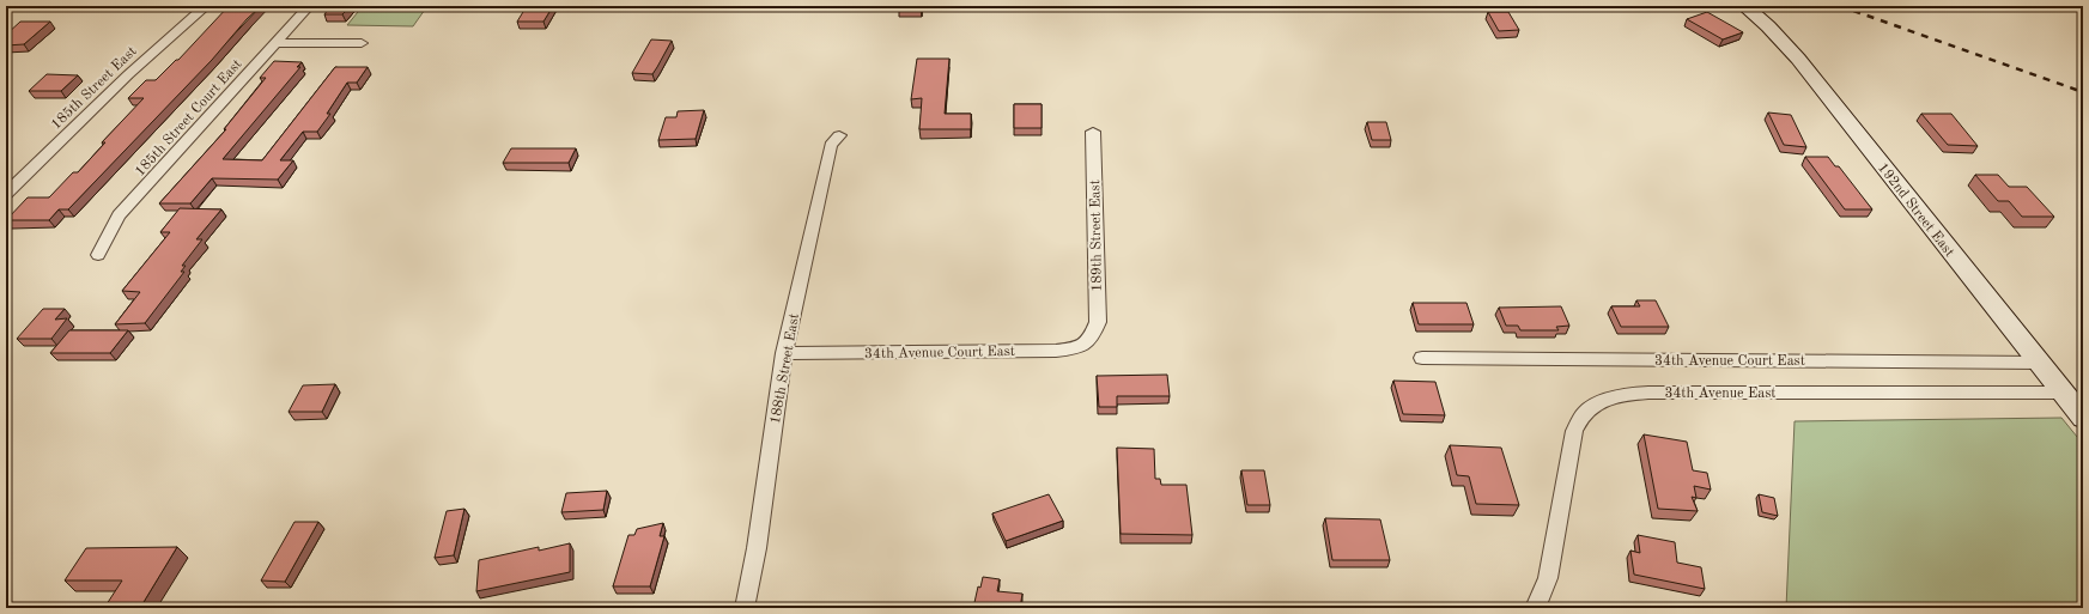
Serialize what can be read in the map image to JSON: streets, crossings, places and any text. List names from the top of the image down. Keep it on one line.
{"streets":{"street":["185th Street East","185th Street Court East","192nd Street East","189th Street East","34th Avenue Court East","188th Street East","34th Avenue East"]},"crossings":[["192nd Street East","34th Avenue Court East"],["192nd Street East","34th Avenue East"],["189th Street East","34th Avenue Court East"],["34th Avenue Court East","188th Street East"]]}
